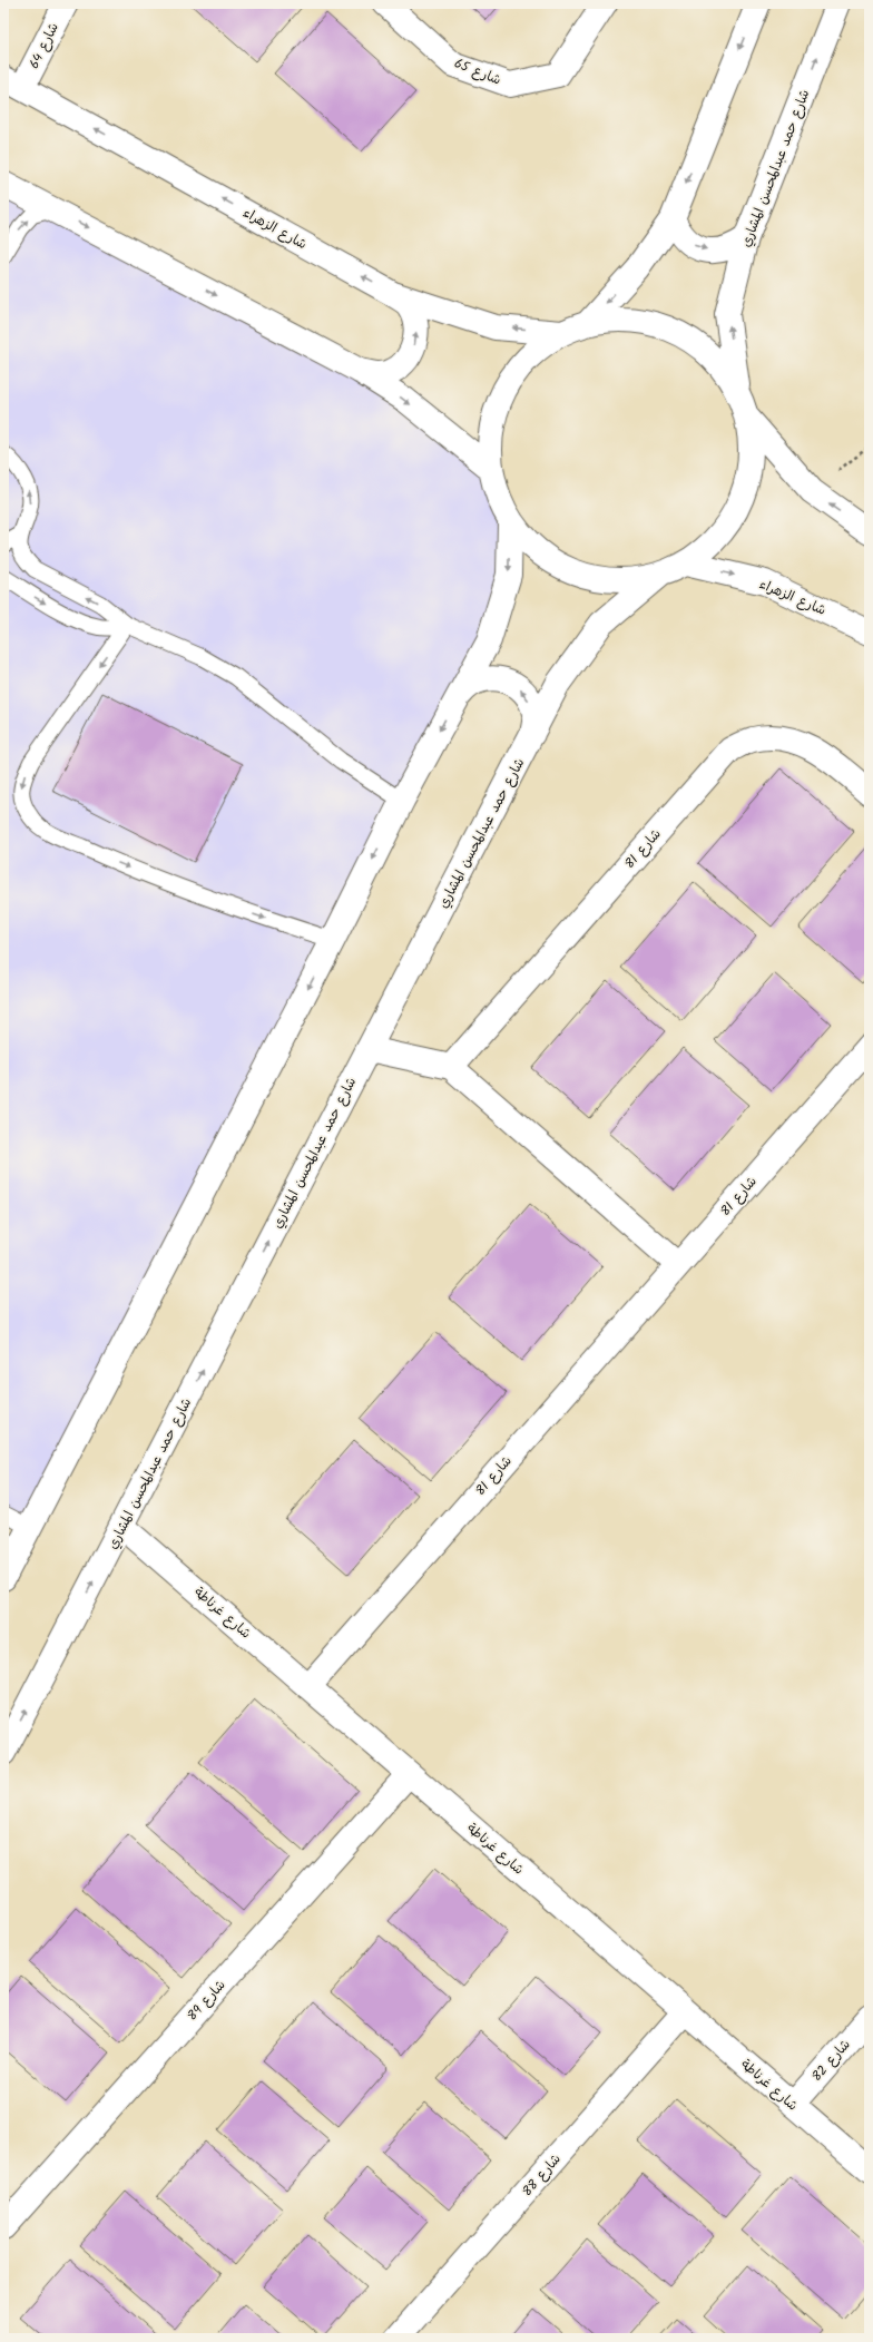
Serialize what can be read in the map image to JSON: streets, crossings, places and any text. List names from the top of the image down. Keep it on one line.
{"streets":{"street":["شارع 64","شارع 65","شارع حمد عبدالمحسن المشاري","شارع الزهراء","شارع 81","شارع غرناطة","شارع 89","شارع 82","شارع 88"]},"crossings":[["شارع 64","شارع الزهراء"],["شارع حمد عبدالمحسن المشاري","شارع غرناطة"],["شارع 81","شارع غرناطة"],["شارع غرناطة","شارع 89"],["شارع غرناطة","شارع 82"],["شارع غرناطة","شارع 88"]]}
